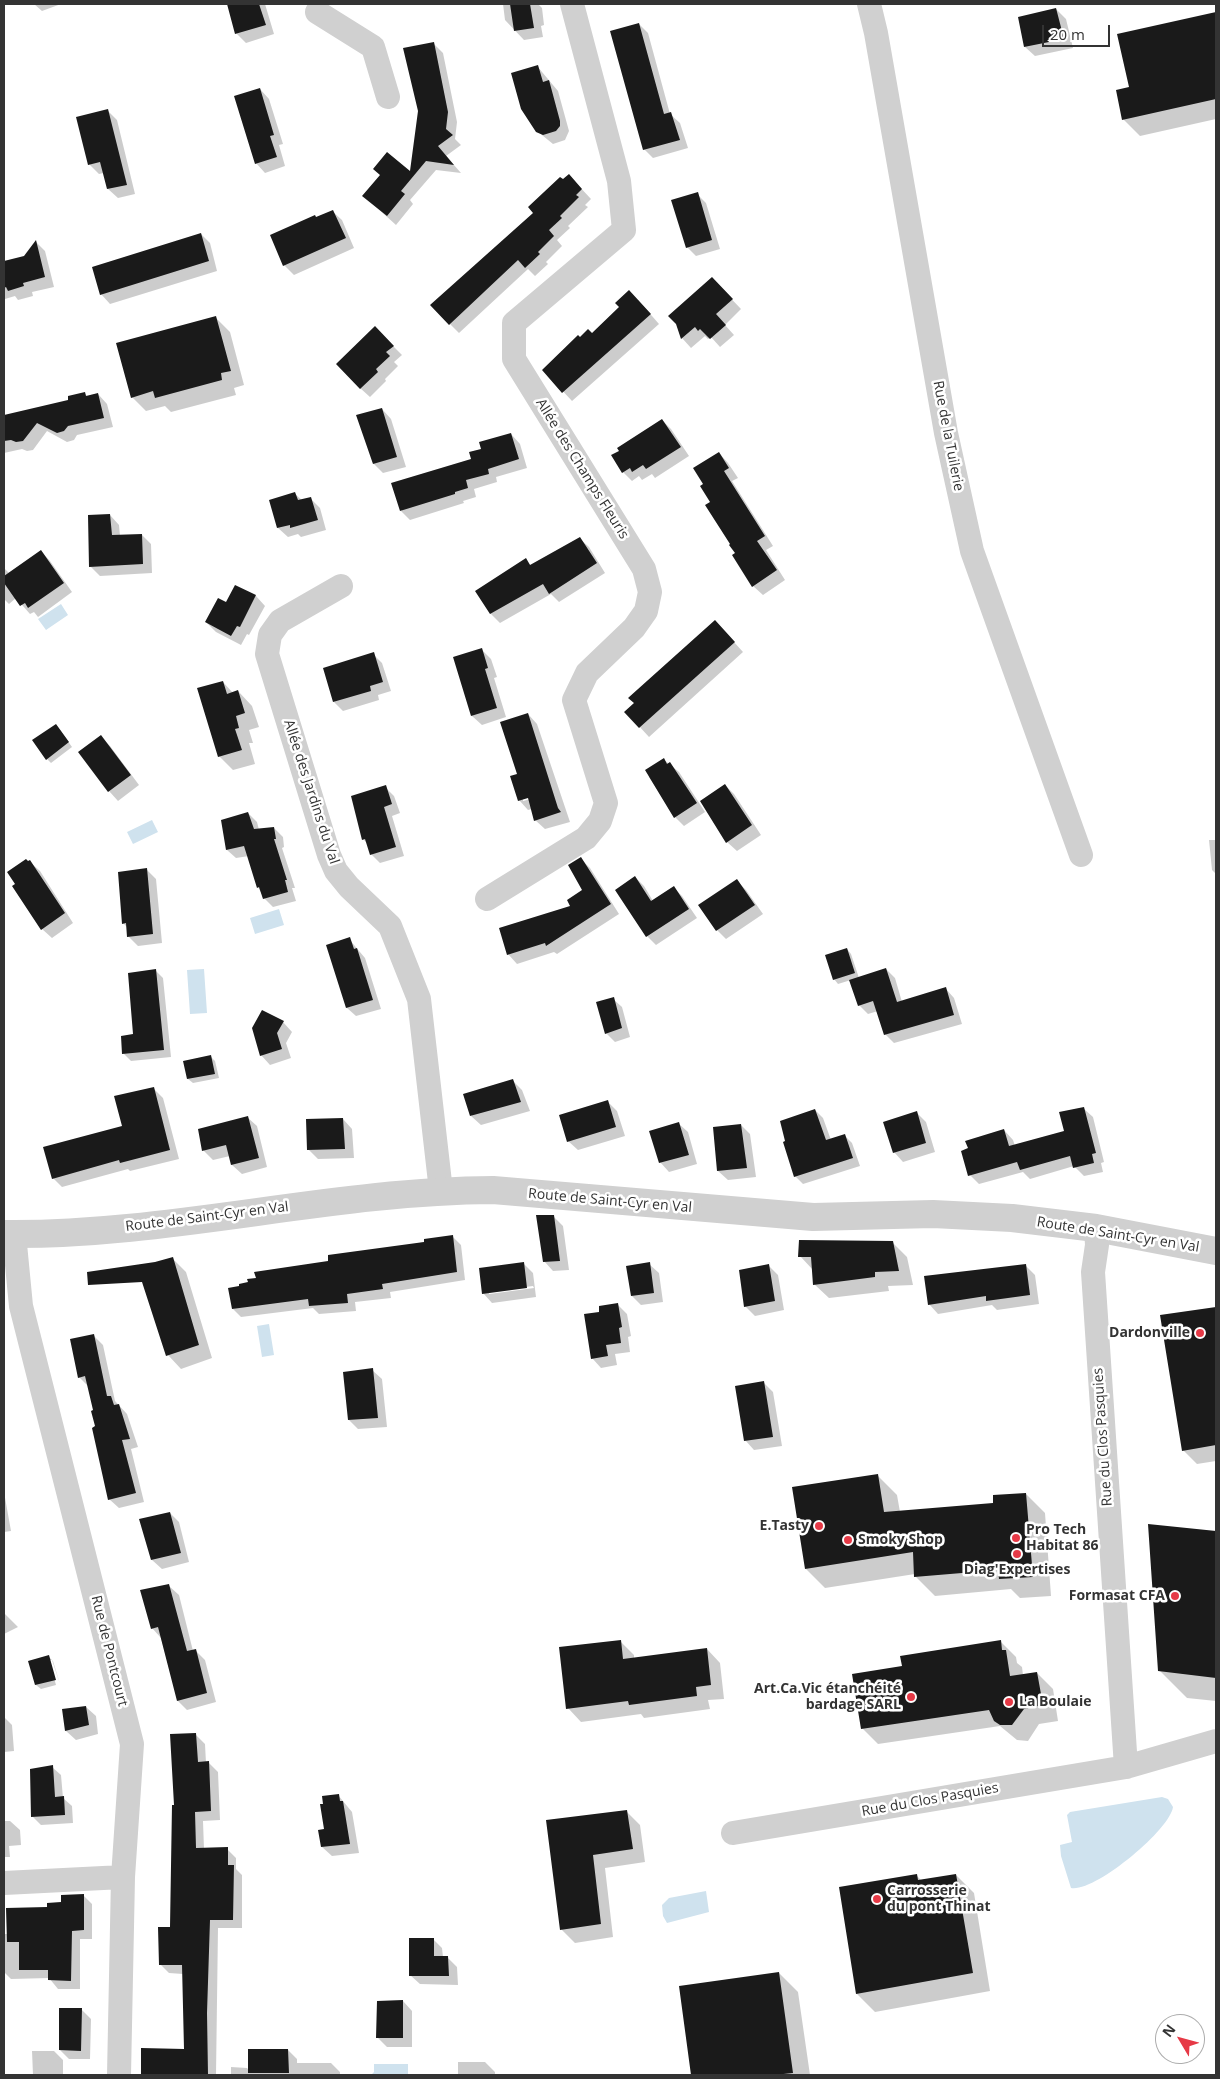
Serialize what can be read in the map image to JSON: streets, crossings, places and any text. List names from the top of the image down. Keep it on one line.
{"streets":{"street":["Rue de la Tuilerie","Allée des Champs Fleuris","Allée des Jardins du Val","Route de Saint-Cyr en Val","Rue du Clos Pasquies","Rue de Pontcourt"]},"crossings":[["Allée des Jardins du Val","Route de Saint-Cyr en Val"],["Route de Saint-Cyr en Val","Rue du Clos Pasquies"],["Route de Saint-Cyr en Val","Rue de Pontcourt"]],"places":["Dardonville","E.Tasty","Pro Tech Habitat 86","Smoky Shop","Diag'Expertises","Formasat CFA","Art.Ca.Vic étanchéité bardage SARL","La Boulaie","Carrosserie du pont Thinat"],"scale_bar":"20 m","north":"top left"}
